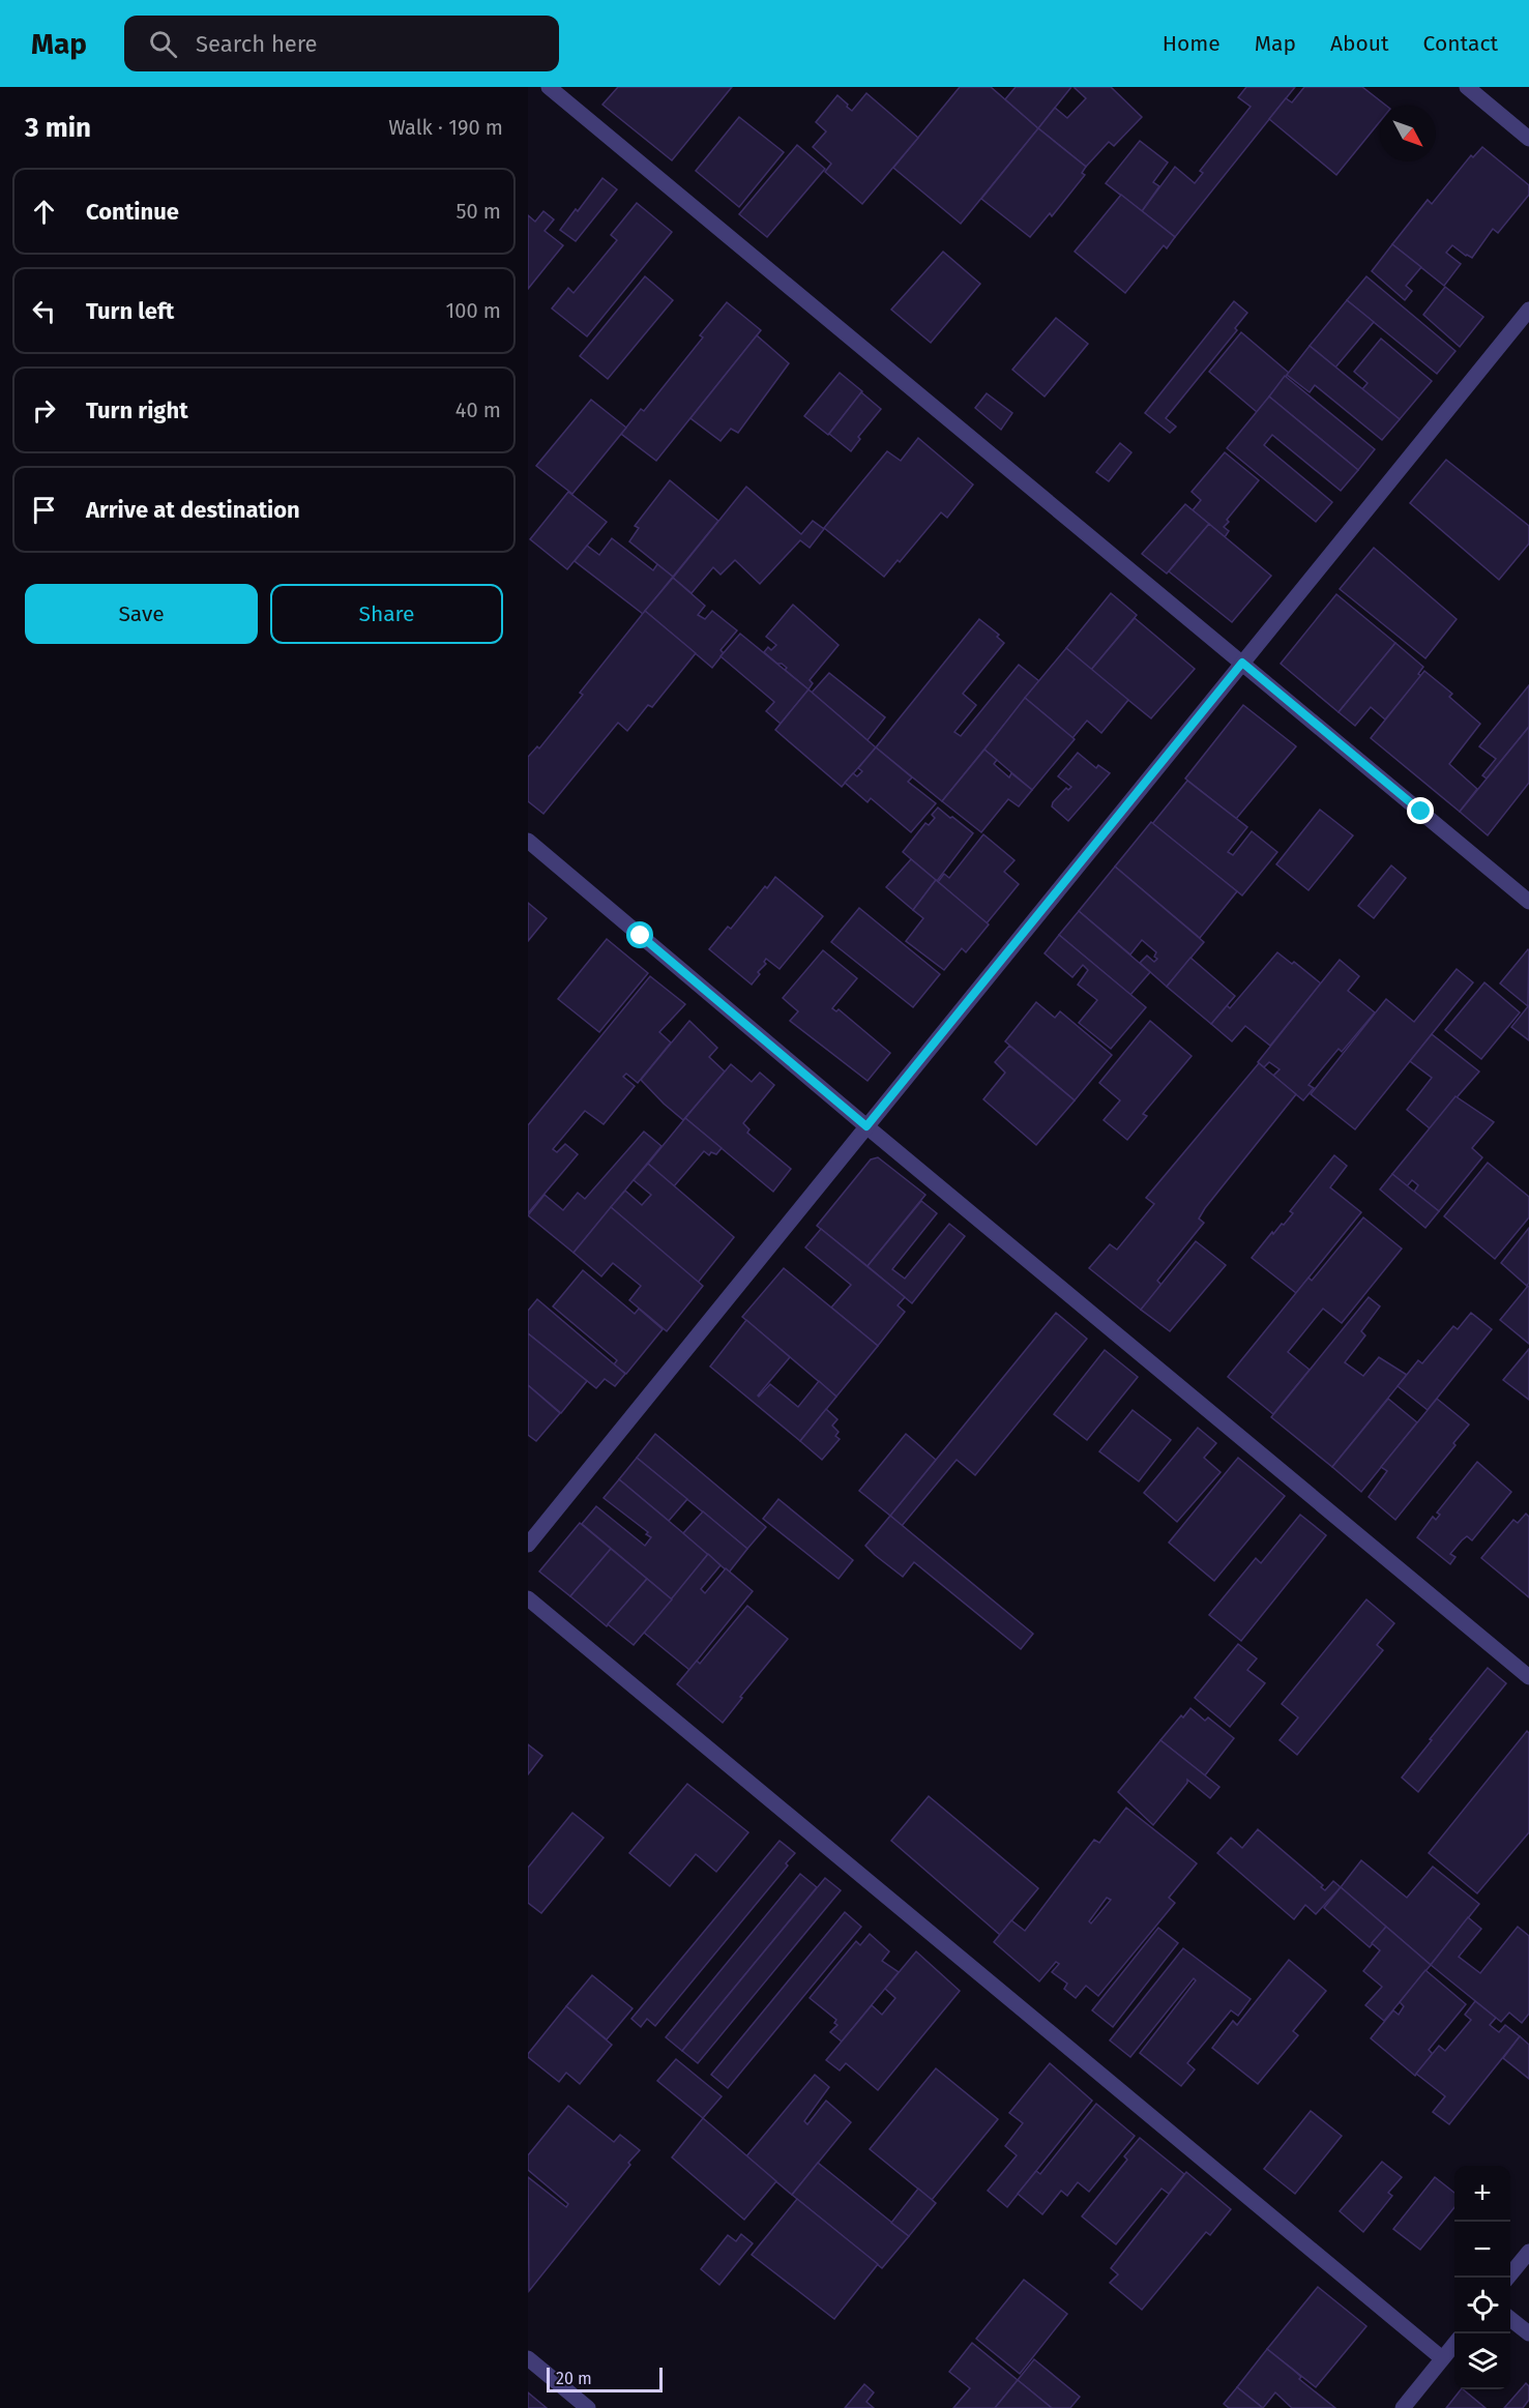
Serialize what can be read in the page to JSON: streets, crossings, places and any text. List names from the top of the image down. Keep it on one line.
{"scale_bar":"20 m","north":"bottom right","page":{"header":"Map","search":"Search here","nav":["Home","Map","About","Contact"],"heading":["3 min","Walk · 190 m"],"list":[["Continue","50 m"],["Turn left","100 m"],["Turn right","40 m"],"Arrive at destination"],"buttons":["Save","Share"],"map_buttons":["+","−"],"scale":"20 m"}}
